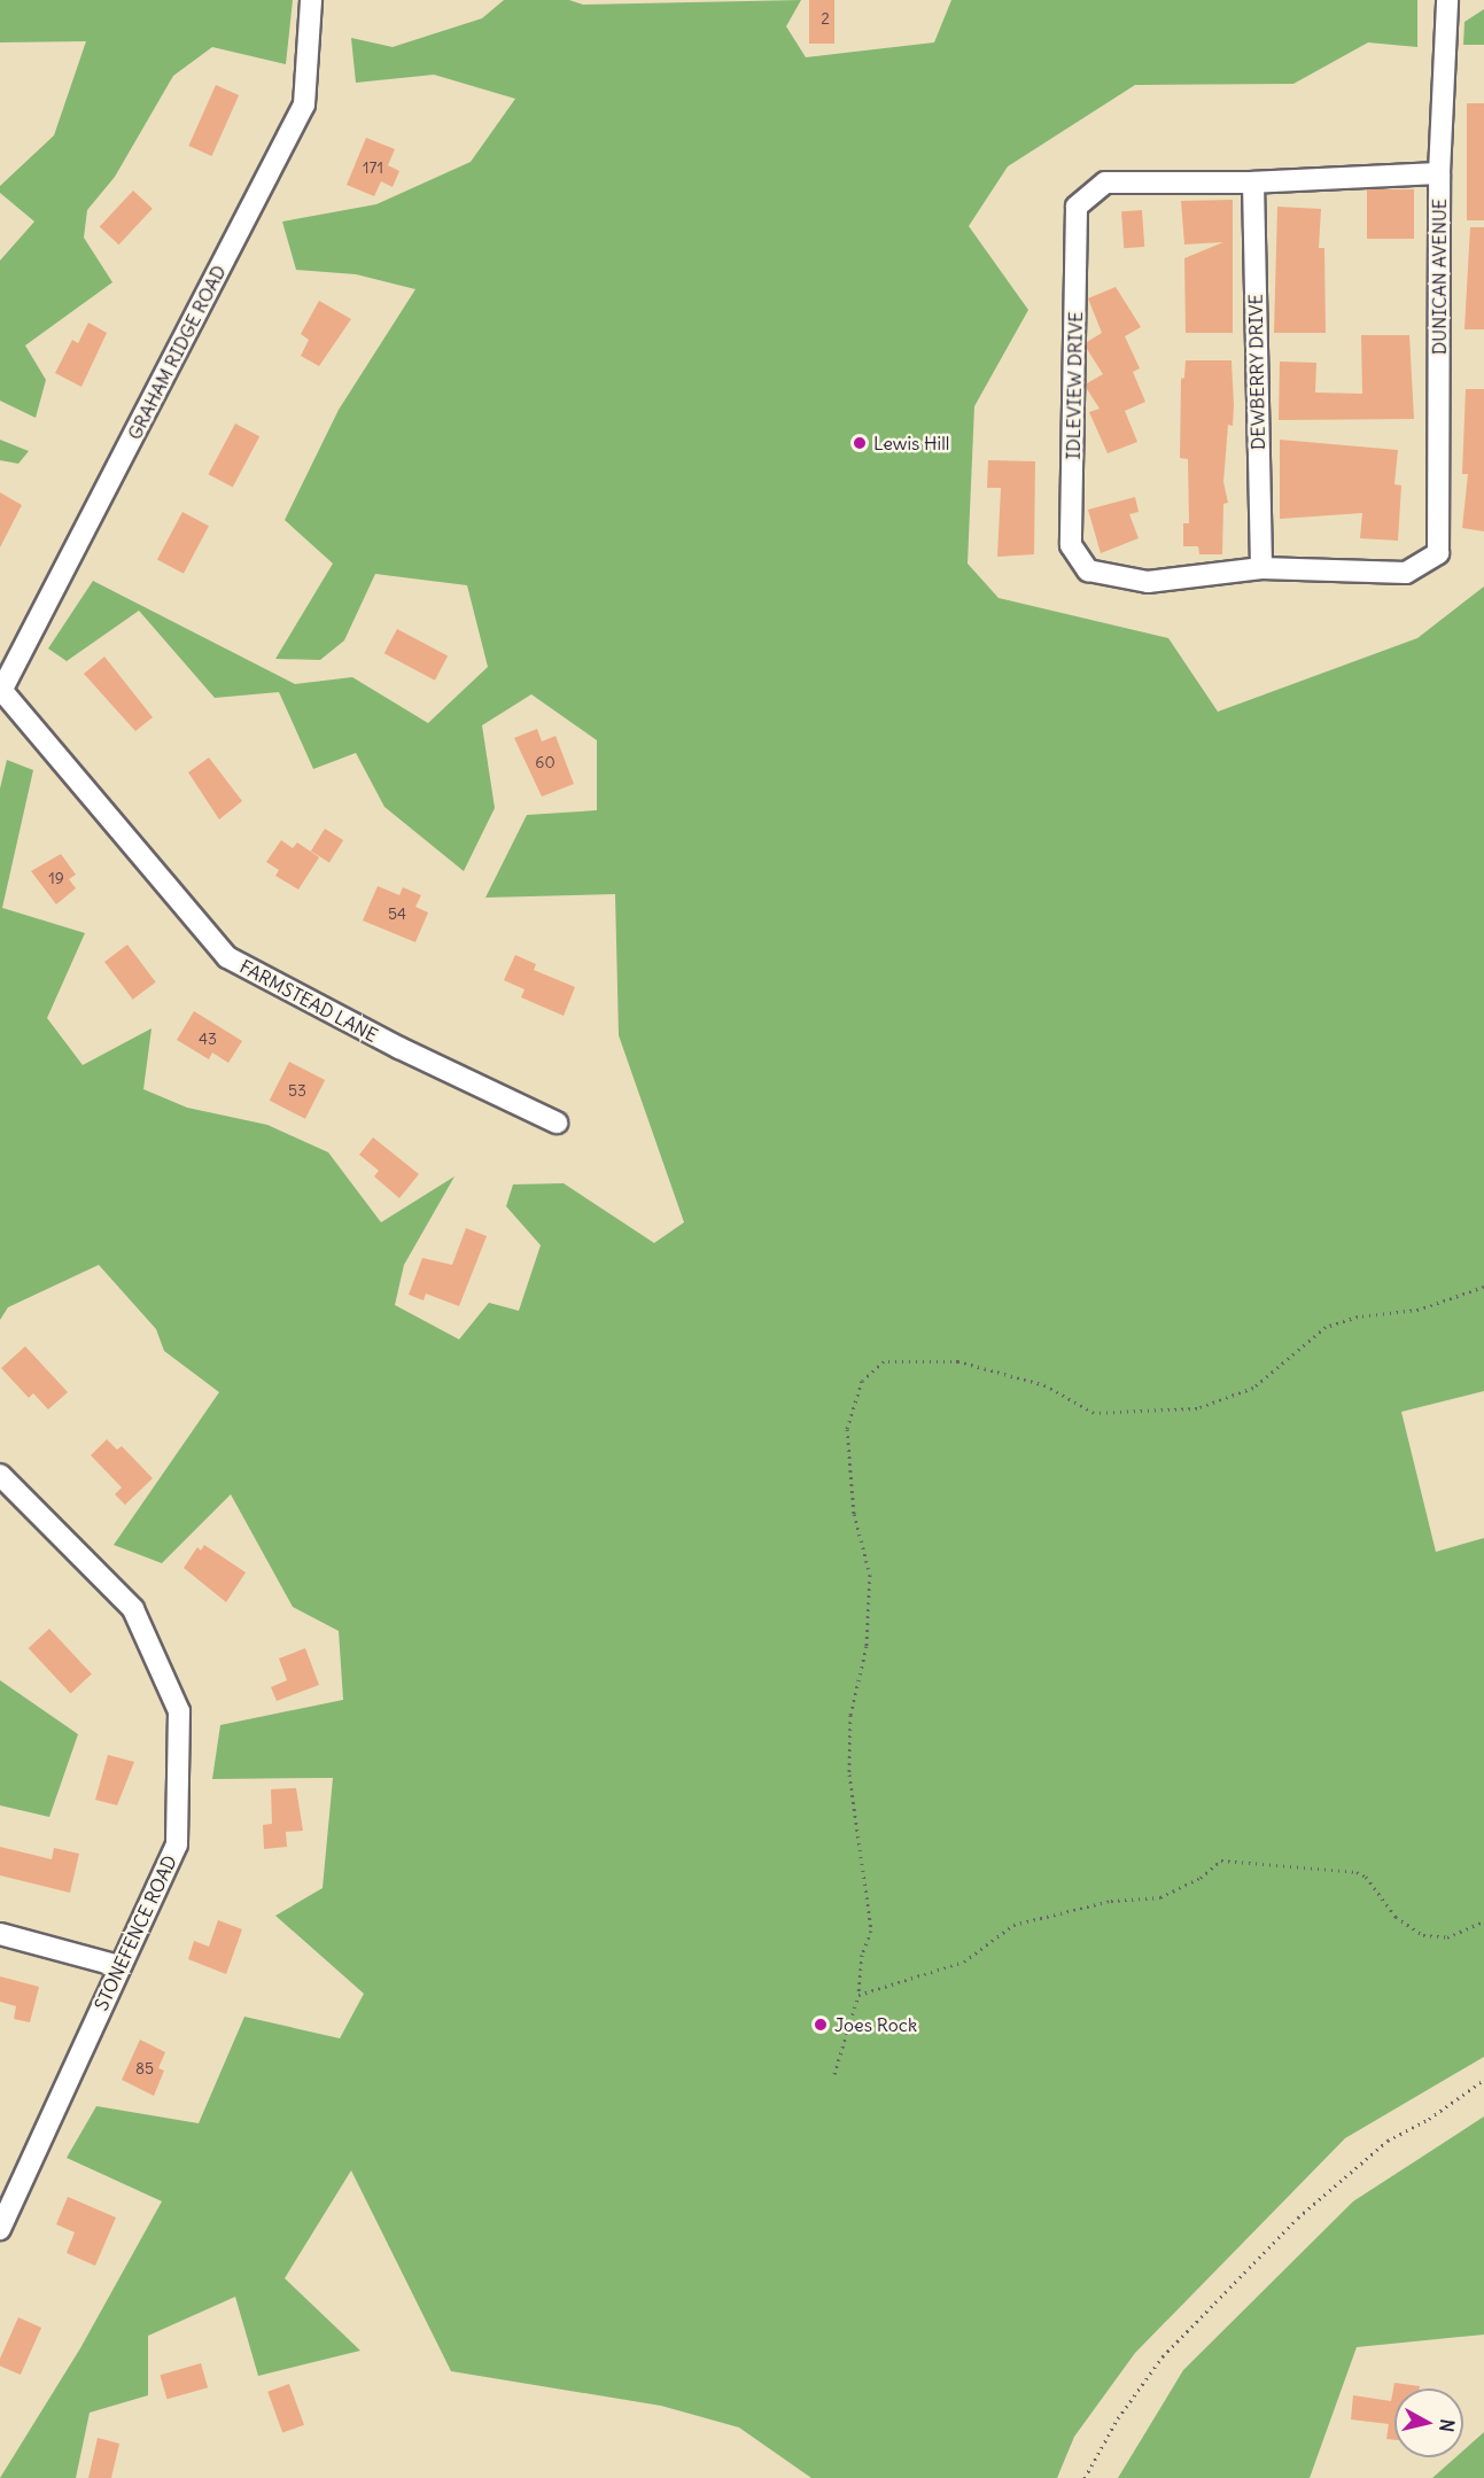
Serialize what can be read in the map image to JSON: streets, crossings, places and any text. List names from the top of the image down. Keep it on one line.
{"streets":{"street":["DUNICAN AVENUE","GRAHAM RIDGE ROAD","DEWBERRY DRIVE","IDLEVIEW DRIVE","FARMSTEAD LANE","STONEFENCE ROAD"]},"crossings":[["DUNICAN AVENUE","DEWBERRY DRIVE"],["DUNICAN AVENUE","IDLEVIEW DRIVE"],["GRAHAM RIDGE ROAD","FARMSTEAD LANE"],["DEWBERRY DRIVE","IDLEVIEW DRIVE"]],"places":["Lewis Hill","Joes Rock"],"house_numbers":["2","171","60","19","54","43","53","85"],"north":"right"}
